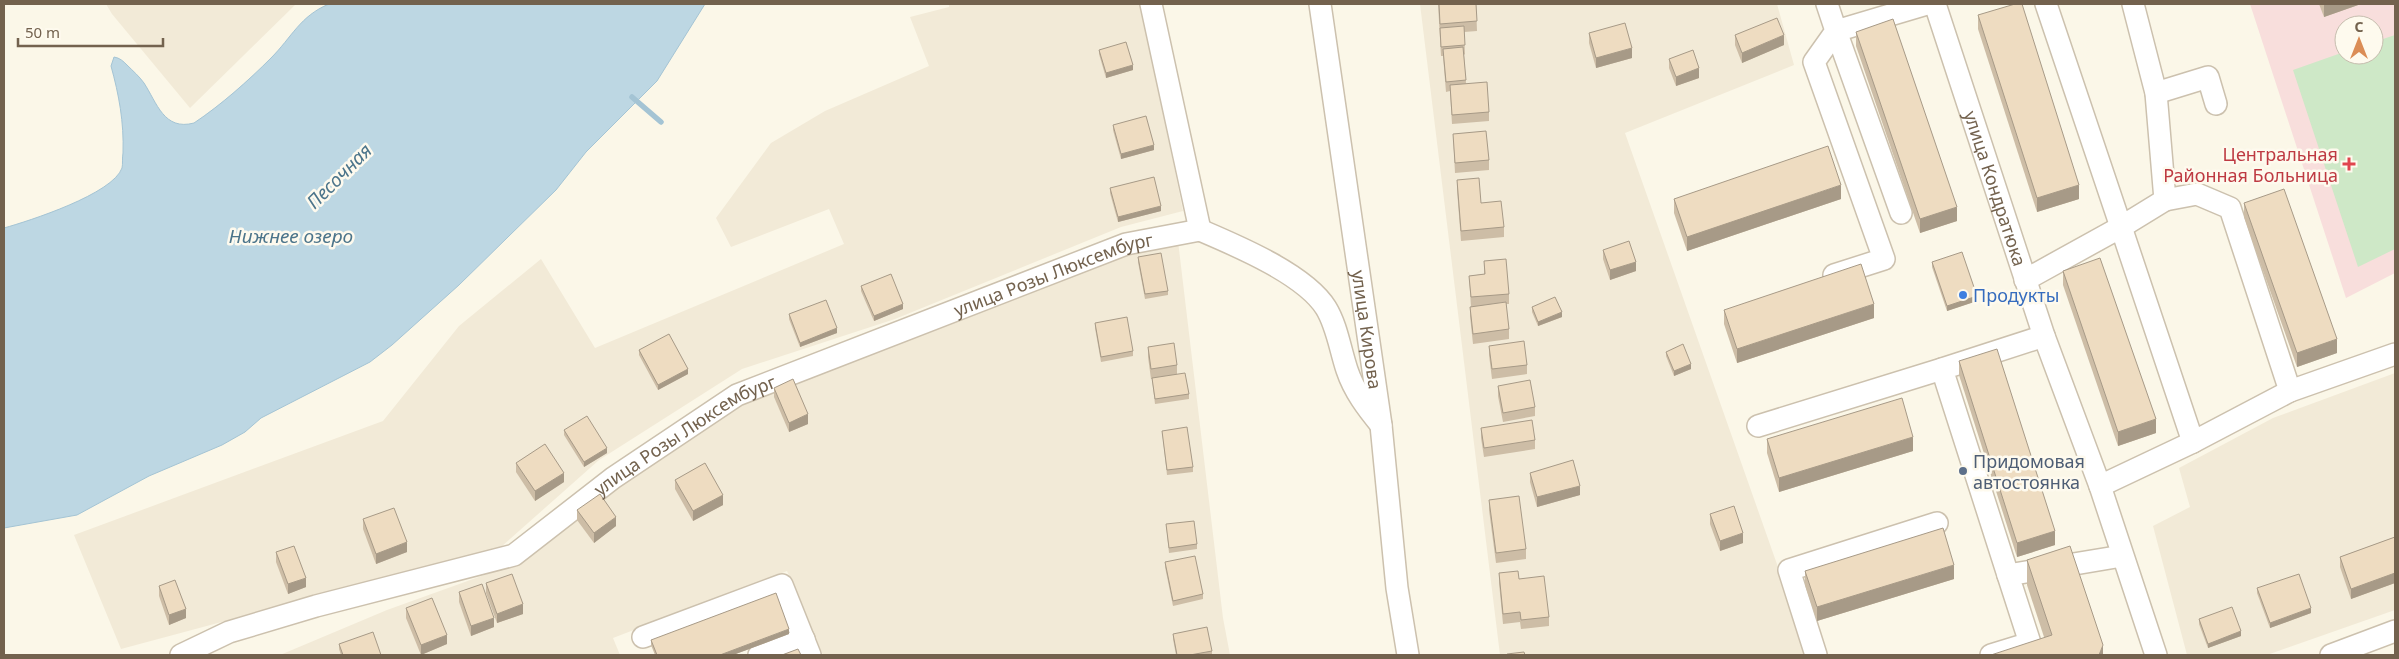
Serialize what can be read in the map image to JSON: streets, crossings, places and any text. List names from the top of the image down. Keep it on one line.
{"streets":{"street":["улица Кондратюка","улица Розы Люксембург","улица Кирова"]},"water":["Песочная","Нижнее озеро"],"places":{"health":["Центральная Районная Больница"],"other":["Продукты","Придомовая автостоянка"]},"scale_bar":"50 m","north":"top"}
